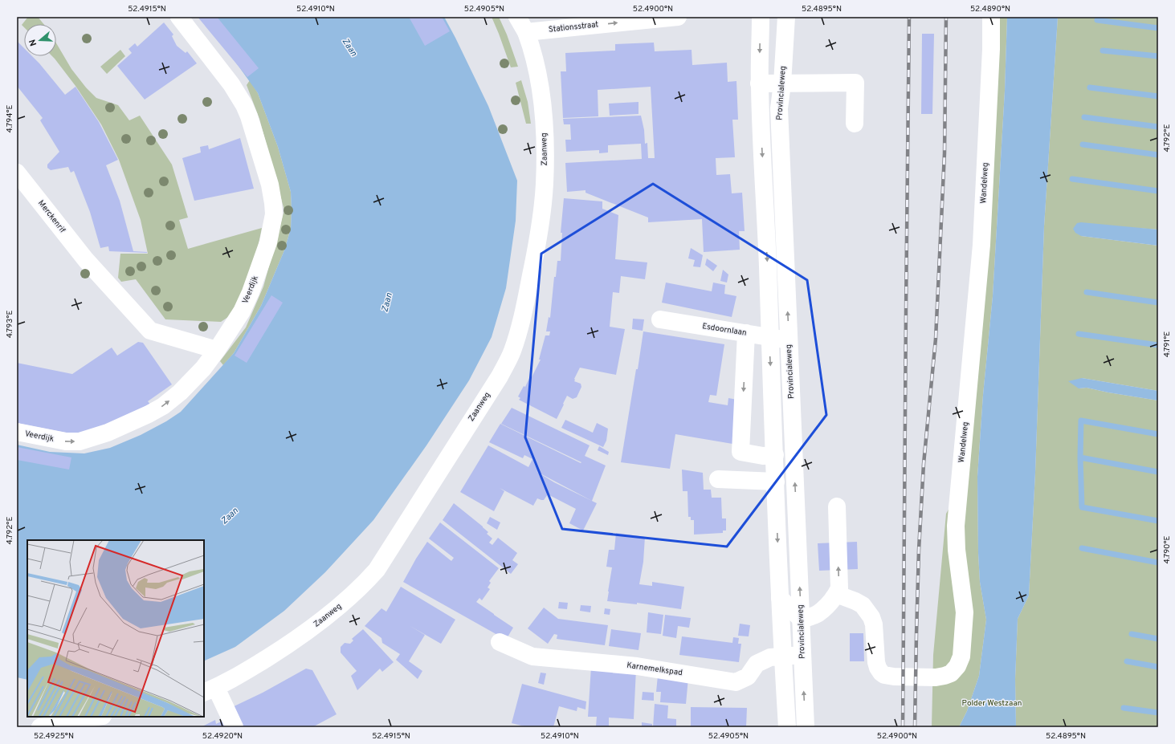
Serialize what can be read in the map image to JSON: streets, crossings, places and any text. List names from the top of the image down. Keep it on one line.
{"streets":{"street":["Stationsstraat","Provincialeweg","Zaanweg","Wandelweg","Merckenrif","Veerdijk","Esdoornlaan","Karnemelkspad"]},"crossings":[["Stationsstraat","Zaanweg"],["Provincialeweg","Esdoornlaan"],["Provincialeweg","Karnemelkspad"],["Merckenrif","Veerdijk"]],"one_way":["Stationsstraat","Veerdijk"],"water":["Zaan"],"parks":["Polder Westzaan"],"north":"left","coordinates":["52.4915°N","52.4910°N","52.4905°N","52.4900°N","52.4895°N","52.4890°N","4.794°E","4.792°E","4.793°E","4.791°E","4.790°E","52.4925°N","52.4920°N"]}
